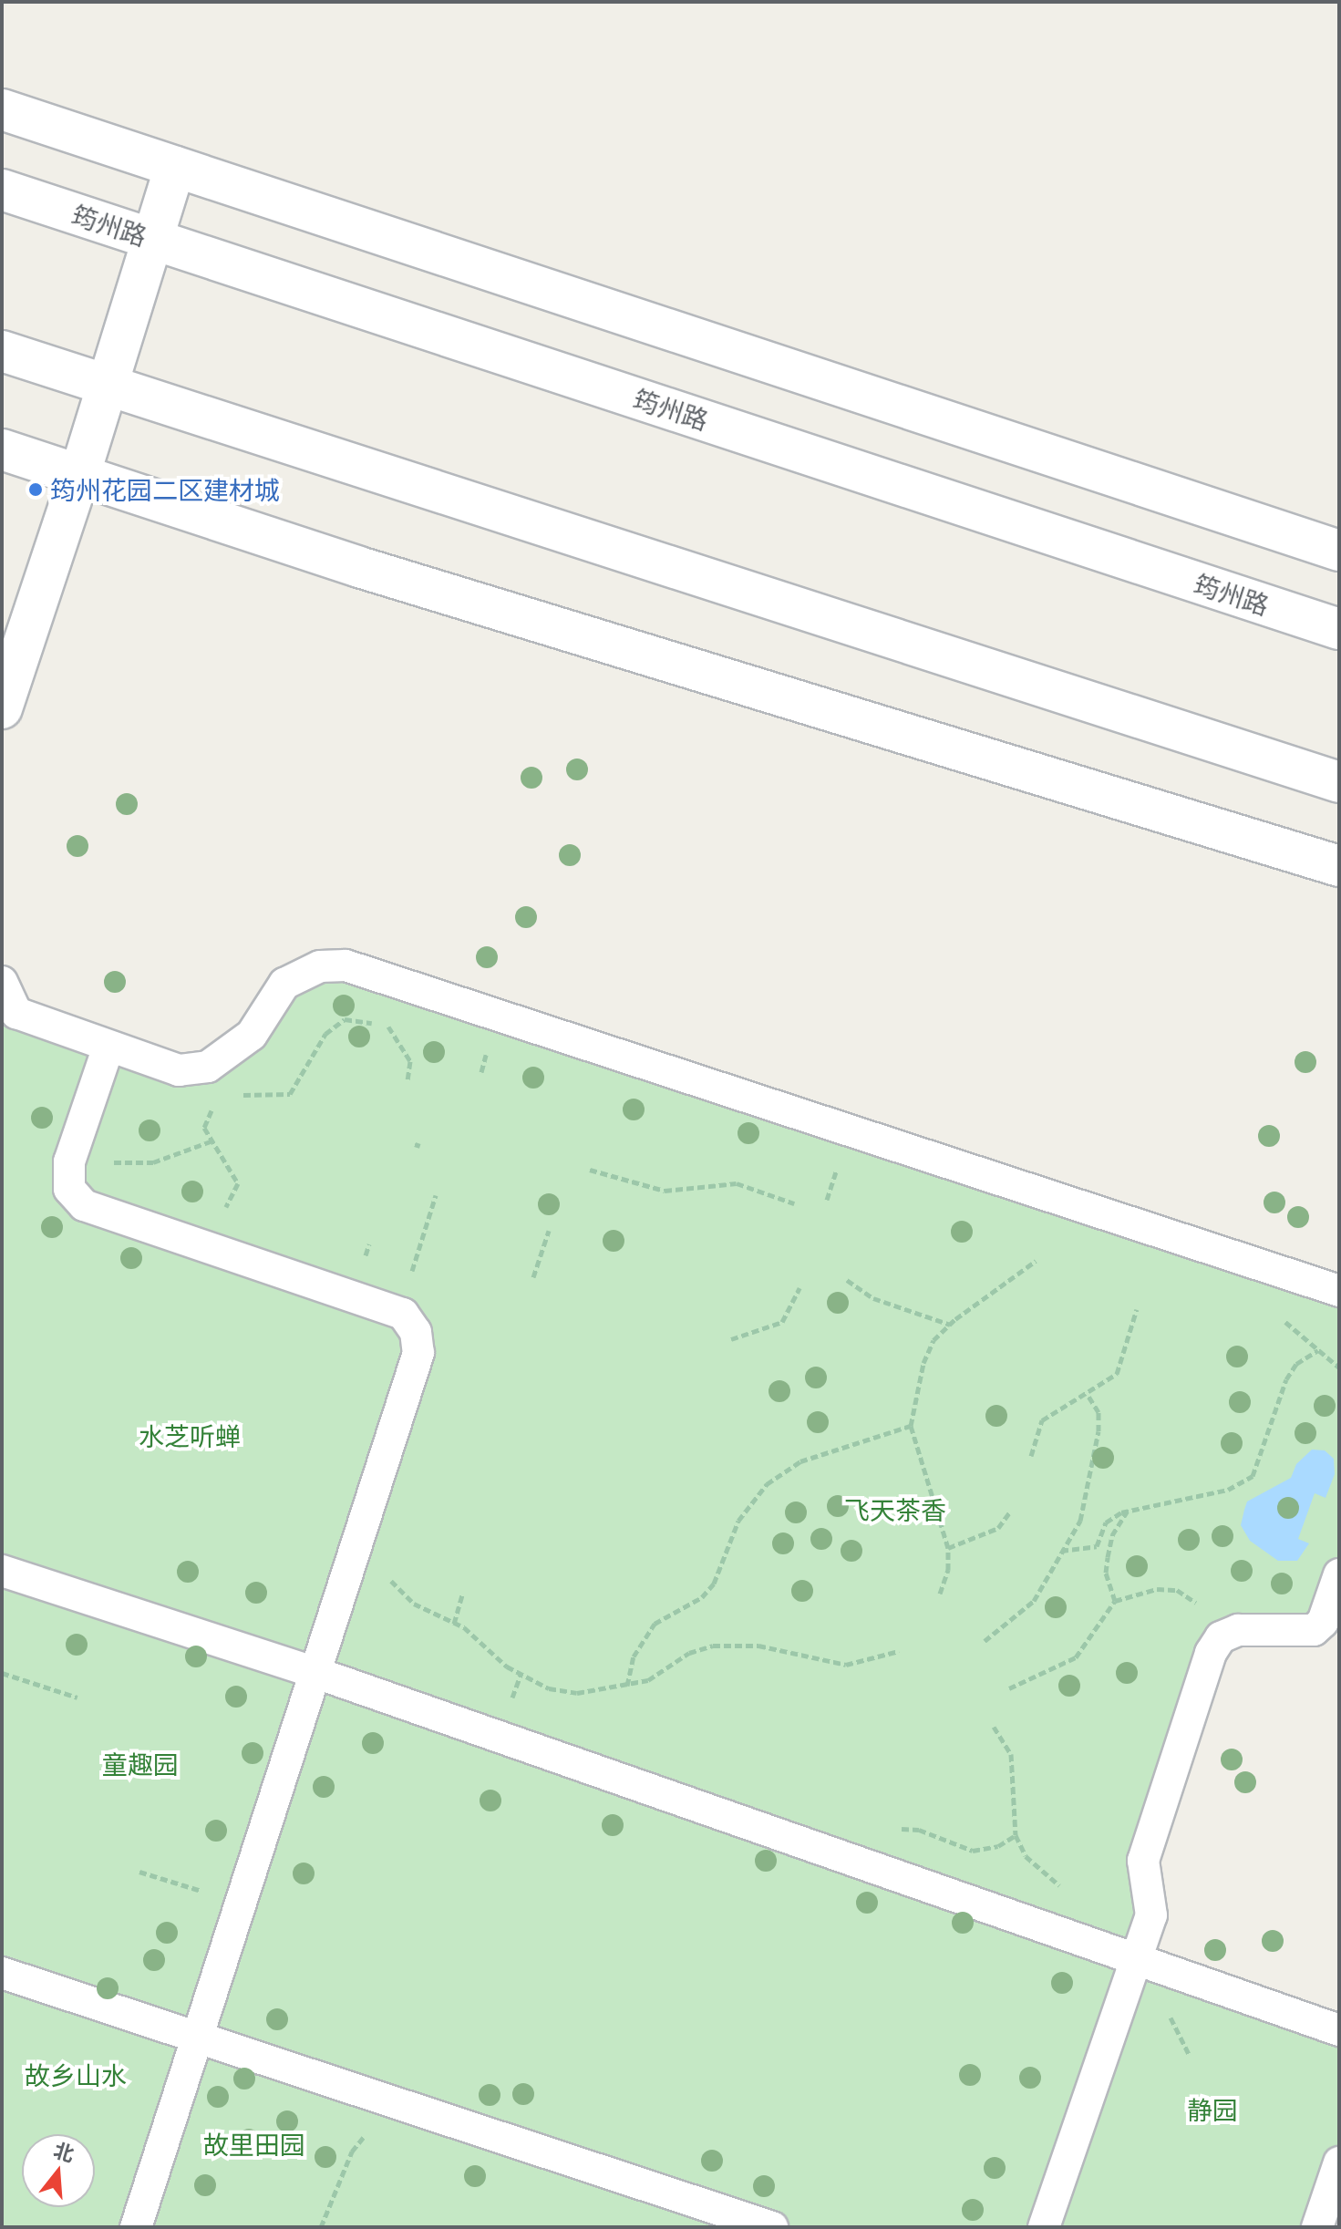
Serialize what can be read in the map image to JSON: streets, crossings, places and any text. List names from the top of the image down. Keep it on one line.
{"streets":{"main road":["筠州路"]},"parks":["水芝听蝉","飞天茶香","童趣园","故乡山水","静园","故里田园"],"places":["筠州花园二区建材城"],"north":"top"}
